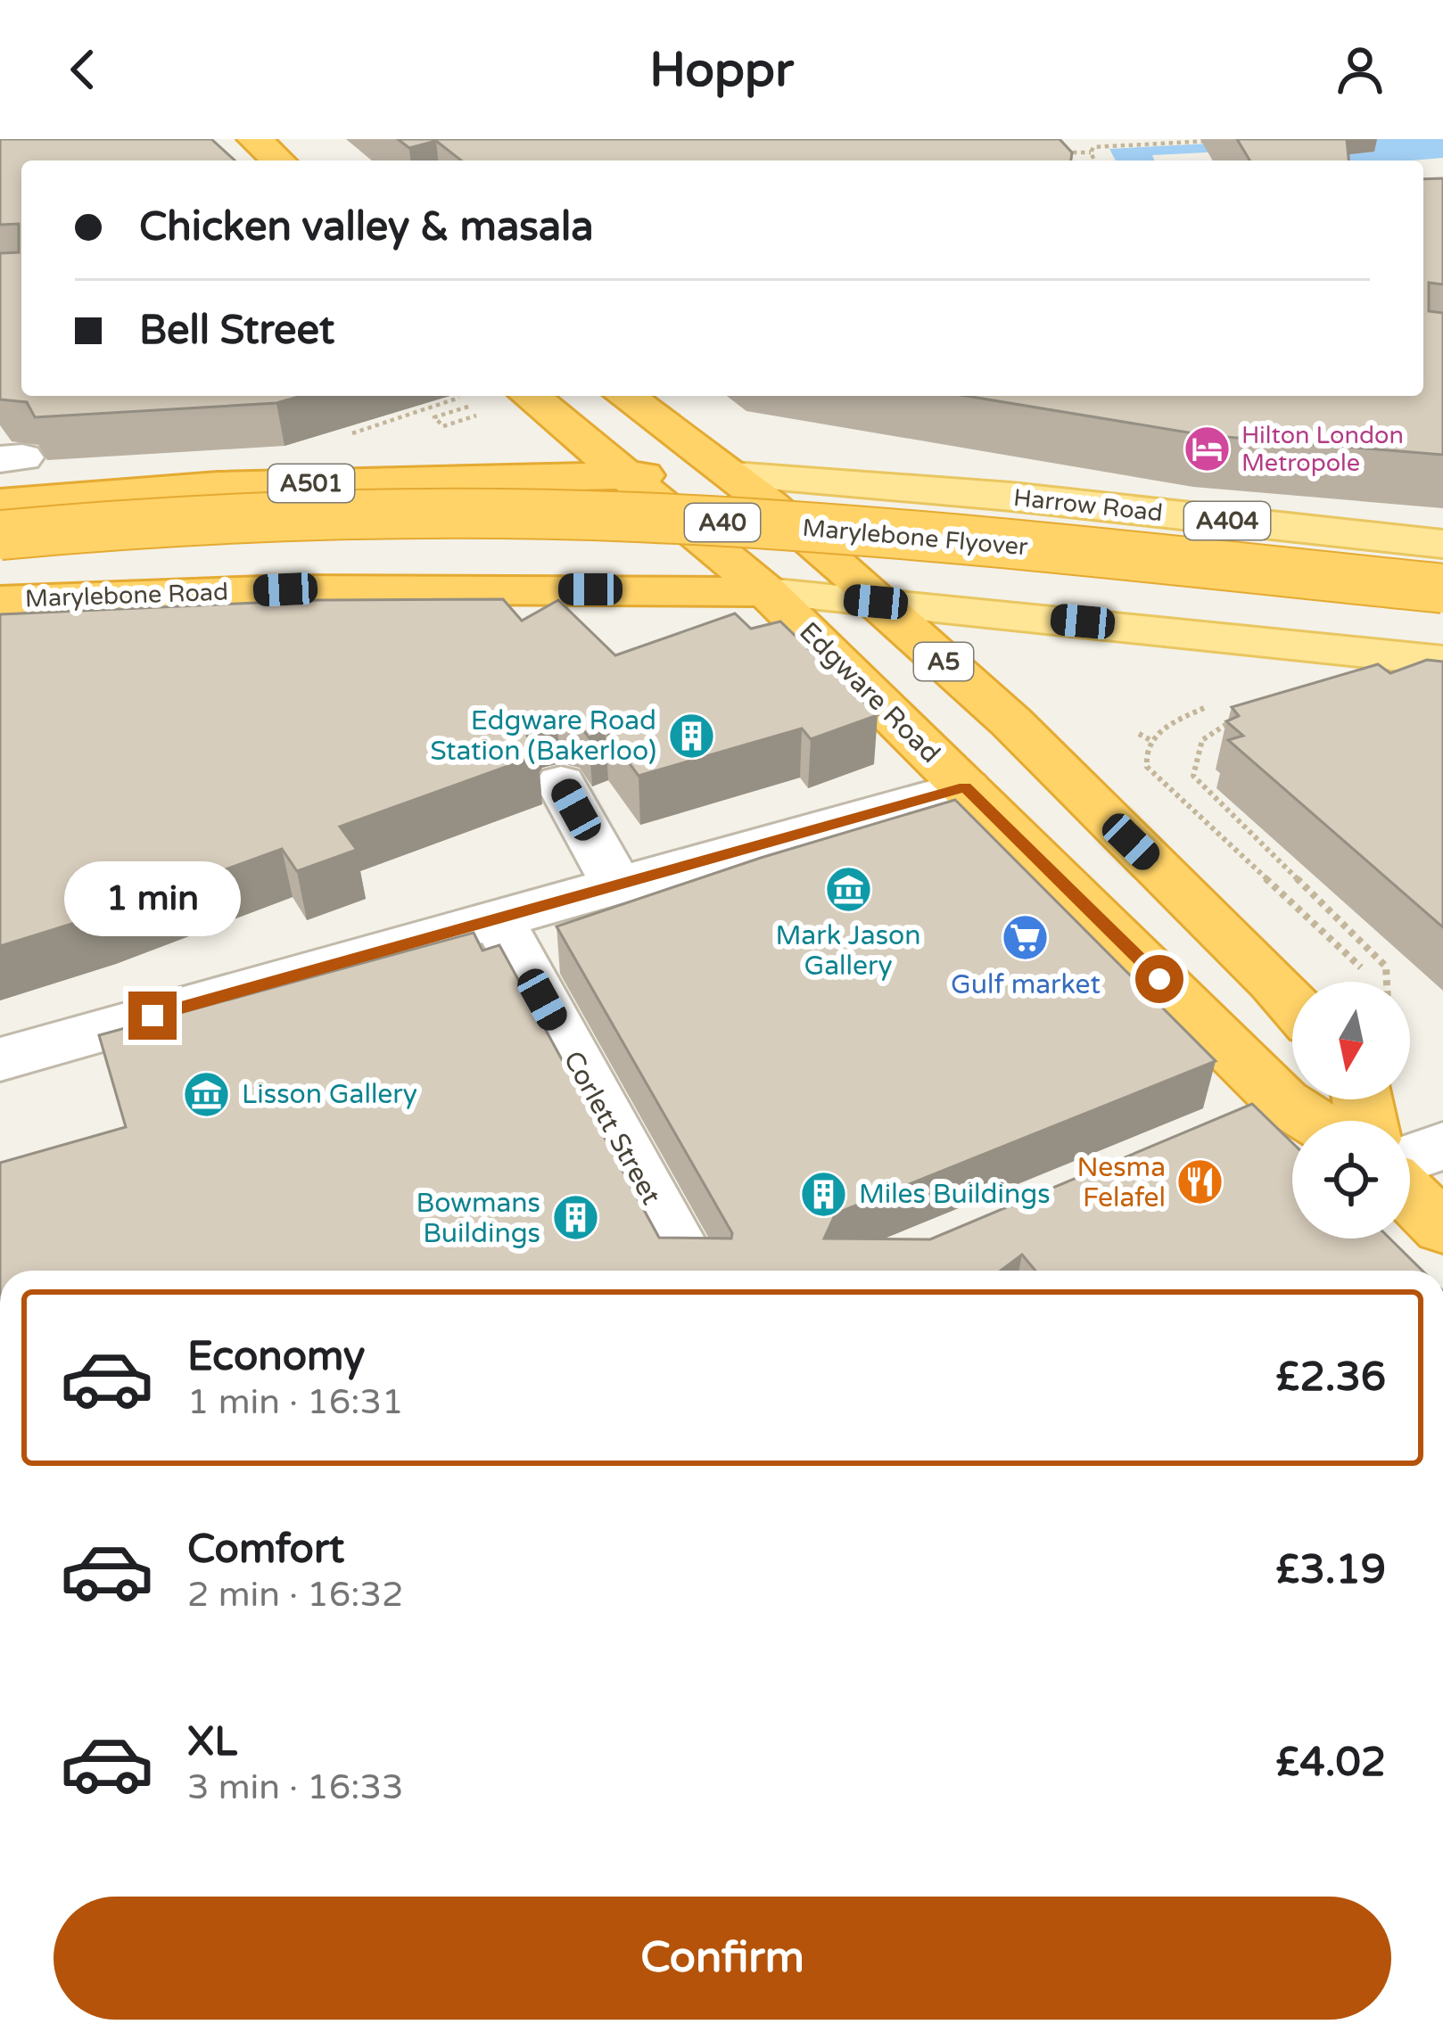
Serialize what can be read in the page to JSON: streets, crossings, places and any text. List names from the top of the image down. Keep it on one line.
{"streets":{"highway":["A501","A40","Marylebone Flyover","Marylebone Road","A5","Edgware Road"],"main road":["Harrow Road","A404"],"street":["Corlett Street"]},"crossings":[["A501","Harrow Road"],["A501","A5"],["A501","Edgware Road"],["Harrow Road","A5"],["Marylebone Road","Edgware Road"]],"places":{"hotel":["Hilton London Metropole"],"building":["Edgware Road Station (Bakerloo)","Miles Buildings","Bowmans Buildings"],"museum":["Mark Jason Gallery","Lisson Gallery"],"supermarket":["Gulf market"],"restaurant":["Nesma Felafel"]},"north":"bottom","page":{"header":"Hoppr","banner":["Chicken valley & masala","Bell Street"],"bubble":"1 min","list":[{"name":"Economy","note":"1 min · 16:31","value":"£2.36"},{"name":"Comfort","note":"2 min · 16:32","value":"£3.19"},{"name":"XL","note":"3 min · 16:33","value":"£4.02"}],"buttons":"Confirm"}}
